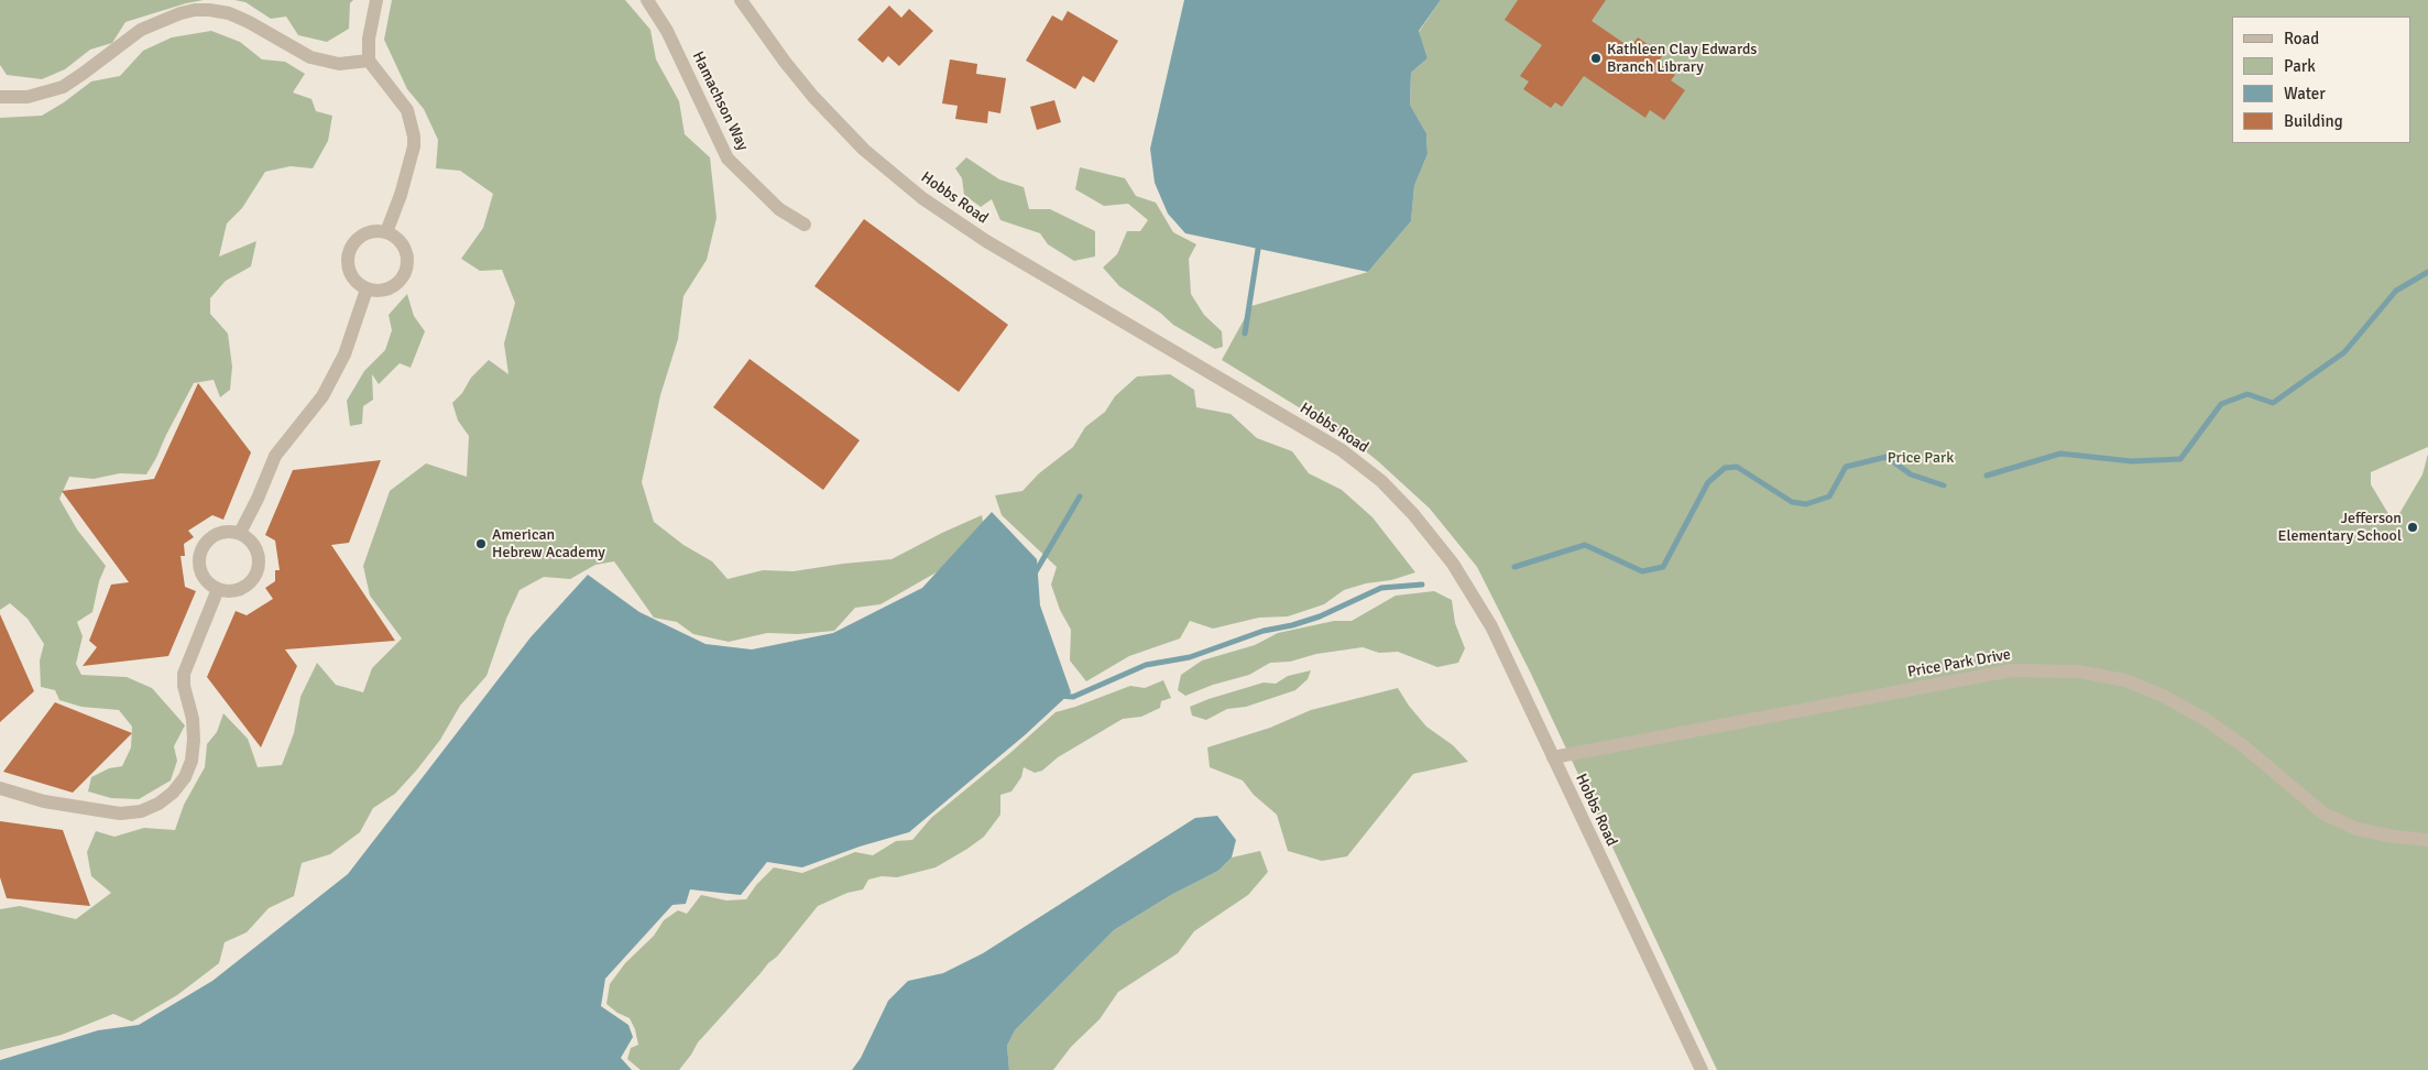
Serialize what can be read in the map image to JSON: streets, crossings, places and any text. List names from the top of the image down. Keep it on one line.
{"streets":{"street":["Hamachson Way","Hobbs Road","Price Park Drive"]},"crossings":[["Hobbs Road","Price Park Drive"]],"parks":["Price Park"],"places":["Kathleen Clay Edwards Branch Library","Jefferson Elementary School","American Hebrew Academy"],"legend":["Road","Park","Water","Building"]}
